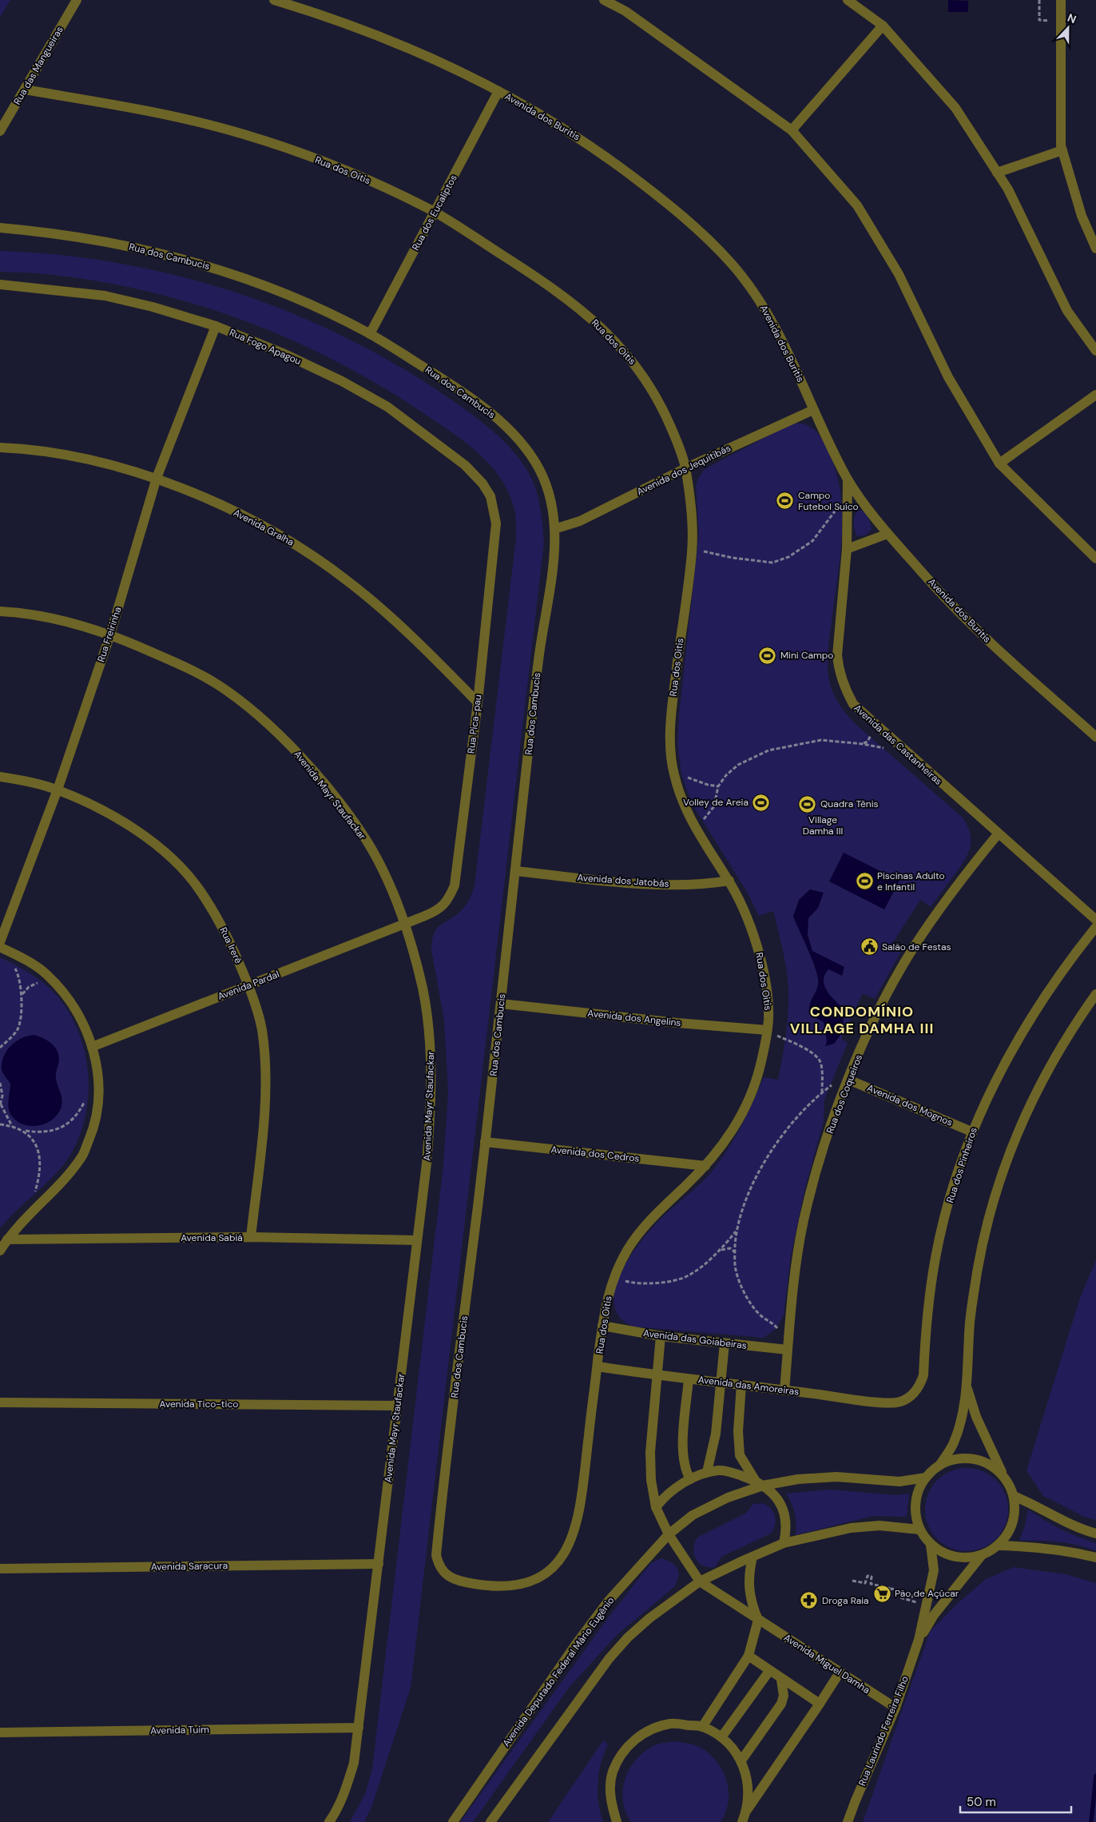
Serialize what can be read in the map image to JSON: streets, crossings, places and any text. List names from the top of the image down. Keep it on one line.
{"streets":{"street":["Rua das Mangueiras","Avenida dos Buritis","Rua dos Oitis","Rua dos Eucaliptos","Rua dos Cambucis","Rua Fogo Apagou","Avenida dos Jequitibás","Avenida Gralha","Rua Freirinha","Rua Pica-pau","Avenida das Castanheiras","Avenida Mayr Staufackar","Avenida dos Jatobás","Rua Irerê","Avenida Pardal","Avenida dos Angelins","Rua dos Coqueiros","Avenida dos Mognos","Avenida dos Cedros","Rua dos Pinheiros","Avenida Sabiá","Avenida das Goiabeiras","Avenida das Amoreiras","Avenida Tico-tico","Avenida Saracura","Avenida Miguel Damha","Avenida Deputado Federal Mário Eugênio","Avenida Tuim","Rua Laurindo Ferreira Filho"]},"crossings":[["Rua das Mangueiras","Rua dos Oitis"],["Avenida dos Buritis","Rua dos Eucaliptos"],["Avenida dos Buritis","Avenida dos Jequitibás"],["Avenida dos Buritis","Avenida das Castanheiras"],["Rua dos Oitis","Rua dos Eucaliptos"],["Rua dos Oitis","Rua dos Cambucis"],["Rua dos Oitis","Avenida dos Jequitibás"],["Rua dos Oitis","Avenida dos Jatobás"],["Rua dos Oitis","Avenida dos Angelins"],["Rua dos Oitis","Avenida dos Cedros"],["Rua dos Oitis","Avenida das Goiabeiras"],["Rua dos Oitis","Avenida das Amoreiras"],["Rua dos Eucaliptos","Rua dos Cambucis"],["Rua dos Cambucis","Avenida dos Jequitibás"],["Rua dos Cambucis","Avenida dos Jatobás"],["Rua dos Cambucis","Avenida dos Angelins"],["Rua dos Cambucis","Avenida dos Cedros"],["Rua Fogo Apagou","Rua Freirinha"],["Rua Fogo Apagou","Rua Pica-pau"],["Avenida Gralha","Rua Freirinha"],["Avenida Gralha","Rua Pica-pau"],["Rua Freirinha","Avenida Mayr Staufackar"],["Rua Freirinha","Rua Irerê"],["Rua Pica-pau","Avenida Mayr Staufackar"],["Rua Pica-pau","Avenida Pardal"],["Avenida das Castanheiras","Rua dos Coqueiros"],["Avenida Mayr Staufackar","Avenida Pardal"],["Avenida Mayr Staufackar","Avenida Sabiá"],["Avenida Mayr Staufackar","Avenida Tico-tico"],["Avenida Mayr Staufackar","Avenida Saracura"],["Avenida Mayr Staufackar","Avenida Tuim"],["Rua Irerê","Avenida Pardal"],["Rua Irerê","Avenida Sabiá"],["Rua dos Coqueiros","Avenida dos Mognos"],["Rua dos Coqueiros","Avenida das Goiabeiras"],["Rua dos Coqueiros","Avenida das Amoreiras"],["Avenida dos Mognos","Rua dos Pinheiros"],["Rua dos Pinheiros","Avenida das Amoreiras"],["Avenida Miguel Damha","Rua Laurindo Ferreira Filho"],["Avenida Deputado Federal Mário Eugênio","Rua Laurindo Ferreira Filho"]],"districts":["CONDOMÍNIO VILLAGE DAMHA III"],"parks":["Village Damha III"],"places":{"sports":["Campo Futebol Suíco","Mini Campo","Volley de Areia","Quadra Tênis","Piscinas Adulto e Infantil"],"public building":["Salão de Festas"],"supermarket":["Pão de Açúcar"],"pharmacy":["Droga Raia"]},"scale_bar":"50 m","north":"top"}
